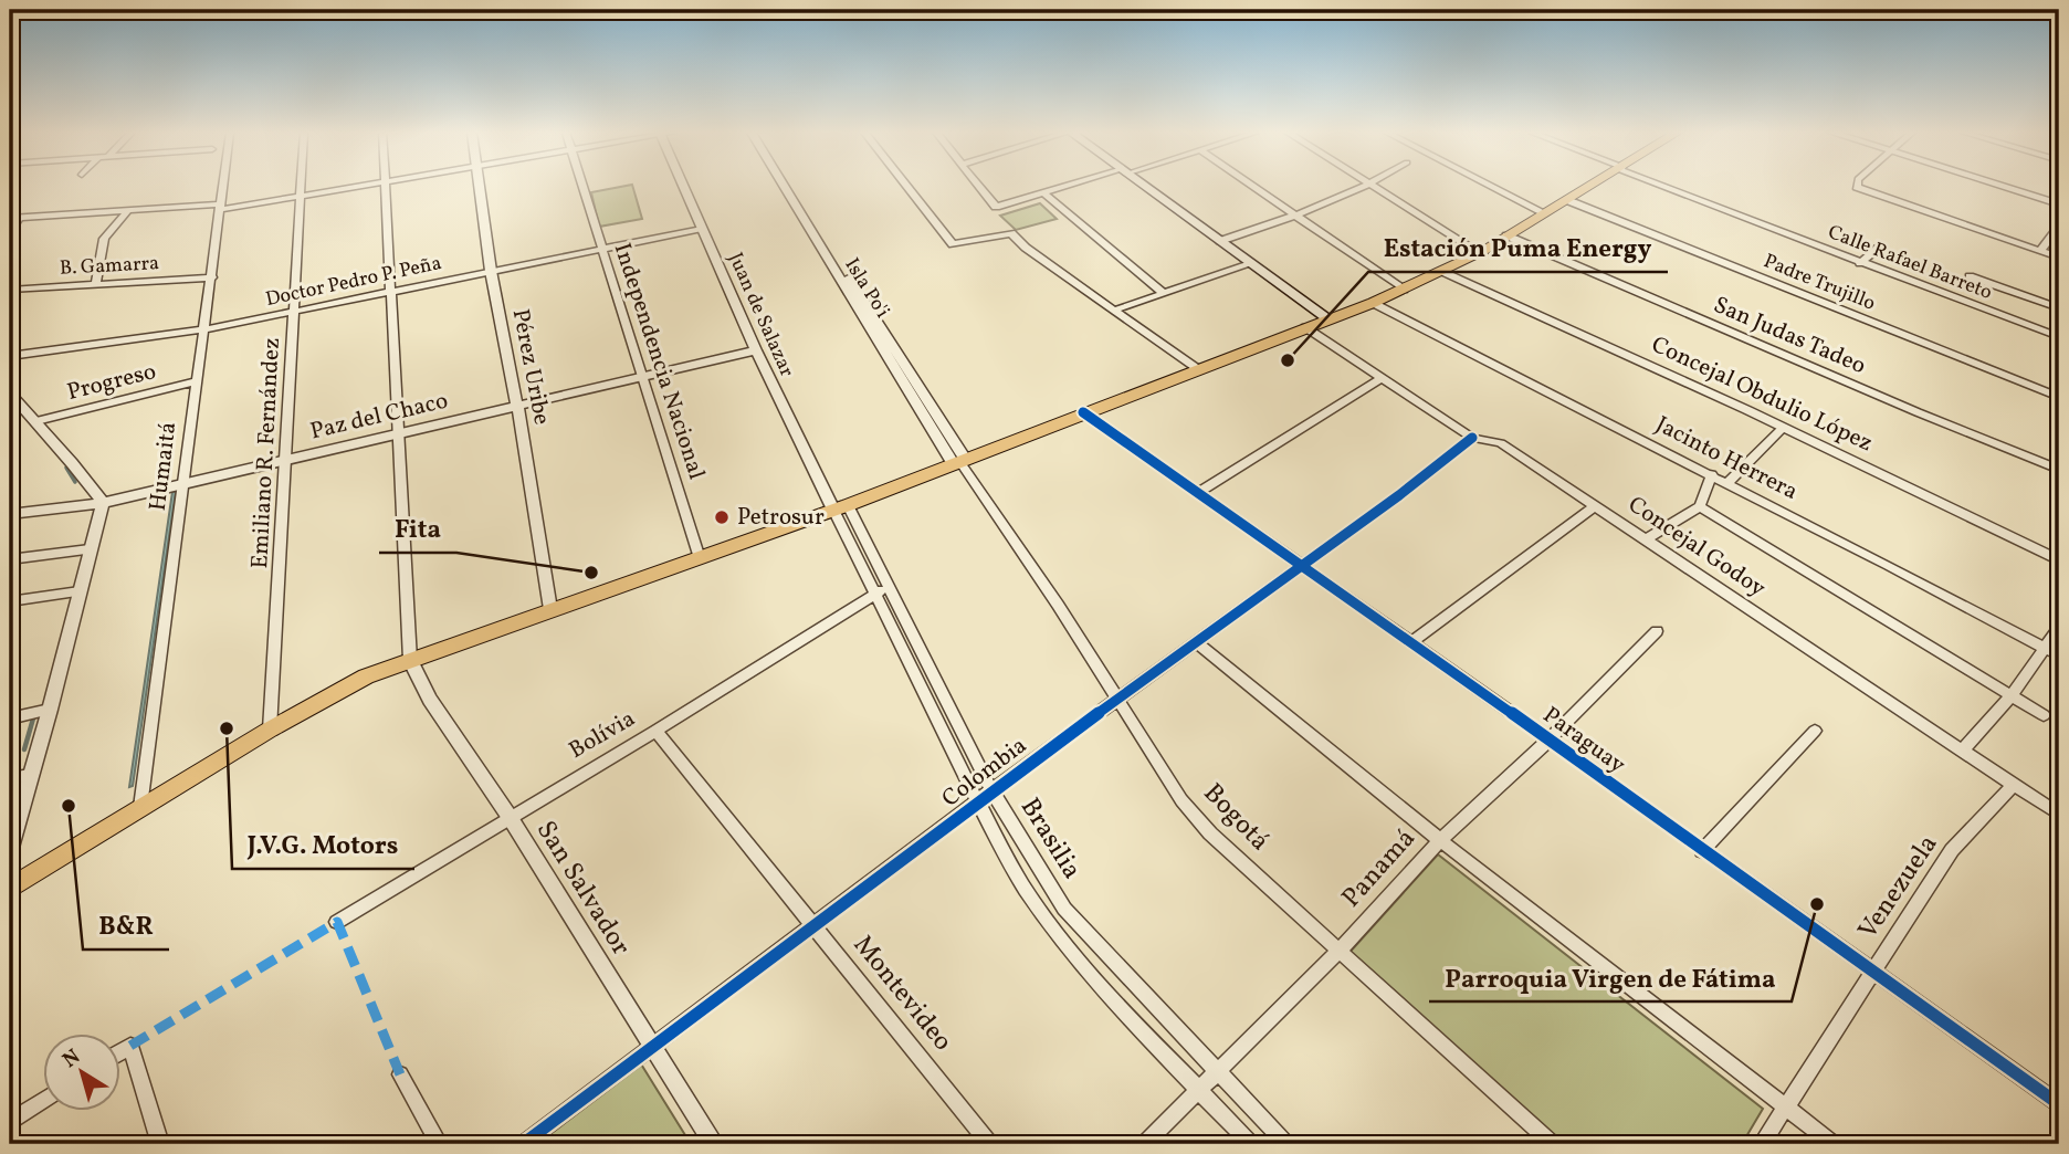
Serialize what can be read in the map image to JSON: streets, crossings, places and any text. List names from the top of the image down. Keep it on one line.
{"streets":{"street":["Calle Rafael Barreto","B. Gamarra","Doctor Pedro P. Peña","Padre Trujillo","Isla Po'i","Juan de Salazar","San Judas Tadeo","Independencia Nacional","Pérez Uribe","Progreso","Concejal Obdulio López","Paz del Chaco","Emiliano R. Fernández","Jacinto Herrera","Humaitá","Concejal Godoy","Bolívia","Paraguay","Colombia","Bogotá","Brasilia","Panamá","Venezuela","San Salvador","Montevideo"]},"crossings":[["B. Gamarra","Humaitá"],["Doctor Pedro P. Peña","Juan de Salazar"],["Doctor Pedro P. Peña","Independencia Nacional"],["Doctor Pedro P. Peña","Pérez Uribe"],["Doctor Pedro P. Peña","Emiliano R. Fernández"],["Doctor Pedro P. Peña","Humaitá"],["Isla Po'i","Bogotá"],["Juan de Salazar","Paz del Chaco"],["Juan de Salazar","Brasilia"],["Independencia Nacional","Paz del Chaco"],["Pérez Uribe","Paz del Chaco"],["Progreso","Humaitá"],["Paz del Chaco","Emiliano R. Fernández"],["Paz del Chaco","Humaitá"],["Concejal Godoy","Colombia"],["Concejal Godoy","Venezuela"],["Bolívia","Brasilia"],["Bolívia","San Salvador"],["Bolívia","Montevideo"],["Paraguay","Colombia"],["Paraguay","Panamá"],["Paraguay","Venezuela"],["Colombia","Bogotá"],["Colombia","Brasilia"],["Colombia","San Salvador"],["Colombia","Montevideo"],["Bogotá","Panamá"],["Brasilia","Panamá"]],"places":["Estación Puma Energy","Petrosur","Fita","J.V.G. Motors","B&R","Parroquia Virgen de Fátima"],"north":"top left"}
